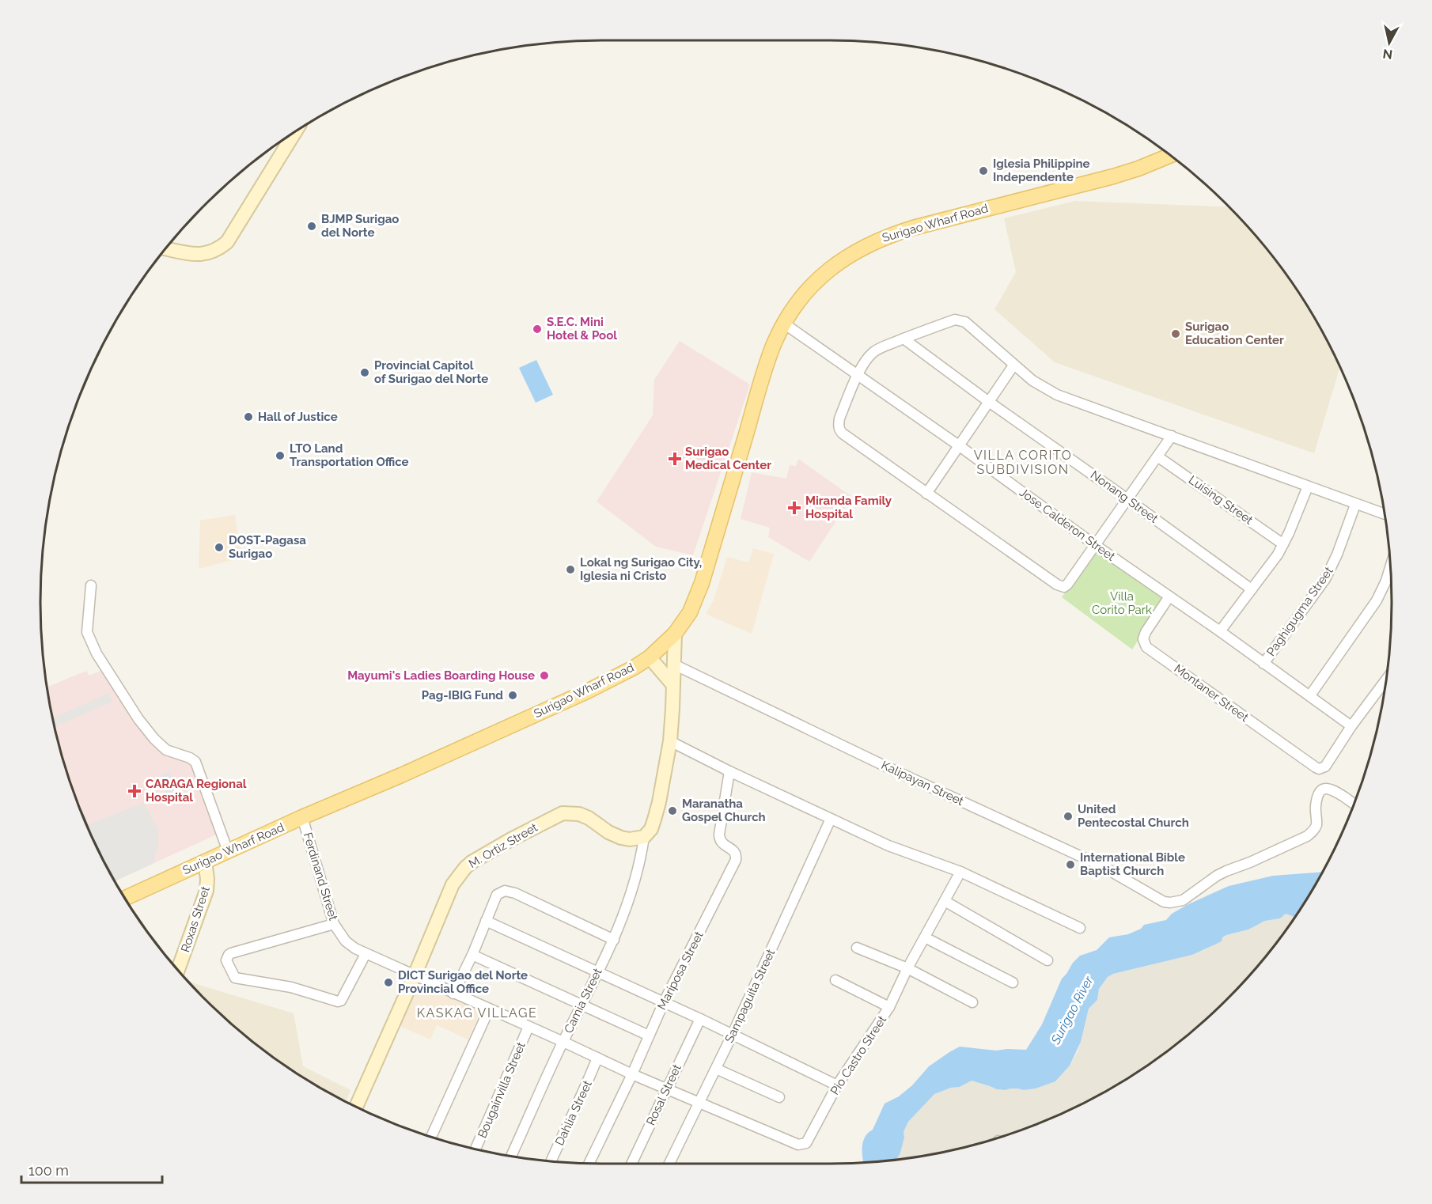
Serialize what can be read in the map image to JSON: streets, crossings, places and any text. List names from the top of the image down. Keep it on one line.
{"streets":{"main road":["Surigao Wharf Road"],"street":["Nonang Street","Luising Street","Jose Calderon Street","Paghigugma Street","Montaner Street","Kalipayan Street","M. Ortiz Street","Ferdinand Street","Roxas Street","Mariposa Street","Sampaguita Street","Camia Street","Pio Castro Street","Bougainvilla Street","Rosal Street","Dahlia Street"]},"crossings":[["Surigao Wharf Road","Jose Calderon Street"],["Surigao Wharf Road","Ferdinand Street"],["Surigao Wharf Road","Roxas Street"],["Jose Calderon Street","Paghigugma Street"],["Jose Calderon Street","Montaner Street"],["M. Ortiz Street","Ferdinand Street"],["M. Ortiz Street","Camia Street"],["M. Ortiz Street","Pio Castro Street"],["Ferdinand Street","Pio Castro Street"],["Mariposa Street","Pio Castro Street"],["Sampaguita Street","Pio Castro Street"],["Camia Street","Pio Castro Street"],["Pio Castro Street","Bougainvilla Street"],["Pio Castro Street","Rosal Street"],["Pio Castro Street","Dahlia Street"]],"districts":["VILLA CORITO SUBDIVISION","KASKAG VILLAGE"],"water":["Surigao River"],"parks":["Villa Corito Park"],"places":{"other":["Iglesia Philippine Independente","BJMP Surigao del Norte","S.E.C. Mini Hotel & Pool","Surigao Education Center","Provincial Capitol of Surigao del Norte","Hall of Justice","LTO Land Transportation Office","DOST-Pagasa Surigao","Lokal ng Surigao City, Iglesia ni Cristo","Mayumi's Ladies Boarding House","Pag-IBIG Fund","Maranatha Gospel Church","United Pentecostal Church","International Bible Baptist Church","DICT Surigao del Norte Provincial Office"],"health":["Surigao Medical Center","Miranda Family Hospital","CARAGA Regional Hospital"]},"scale_bar":"100 m","north":"bottom"}
